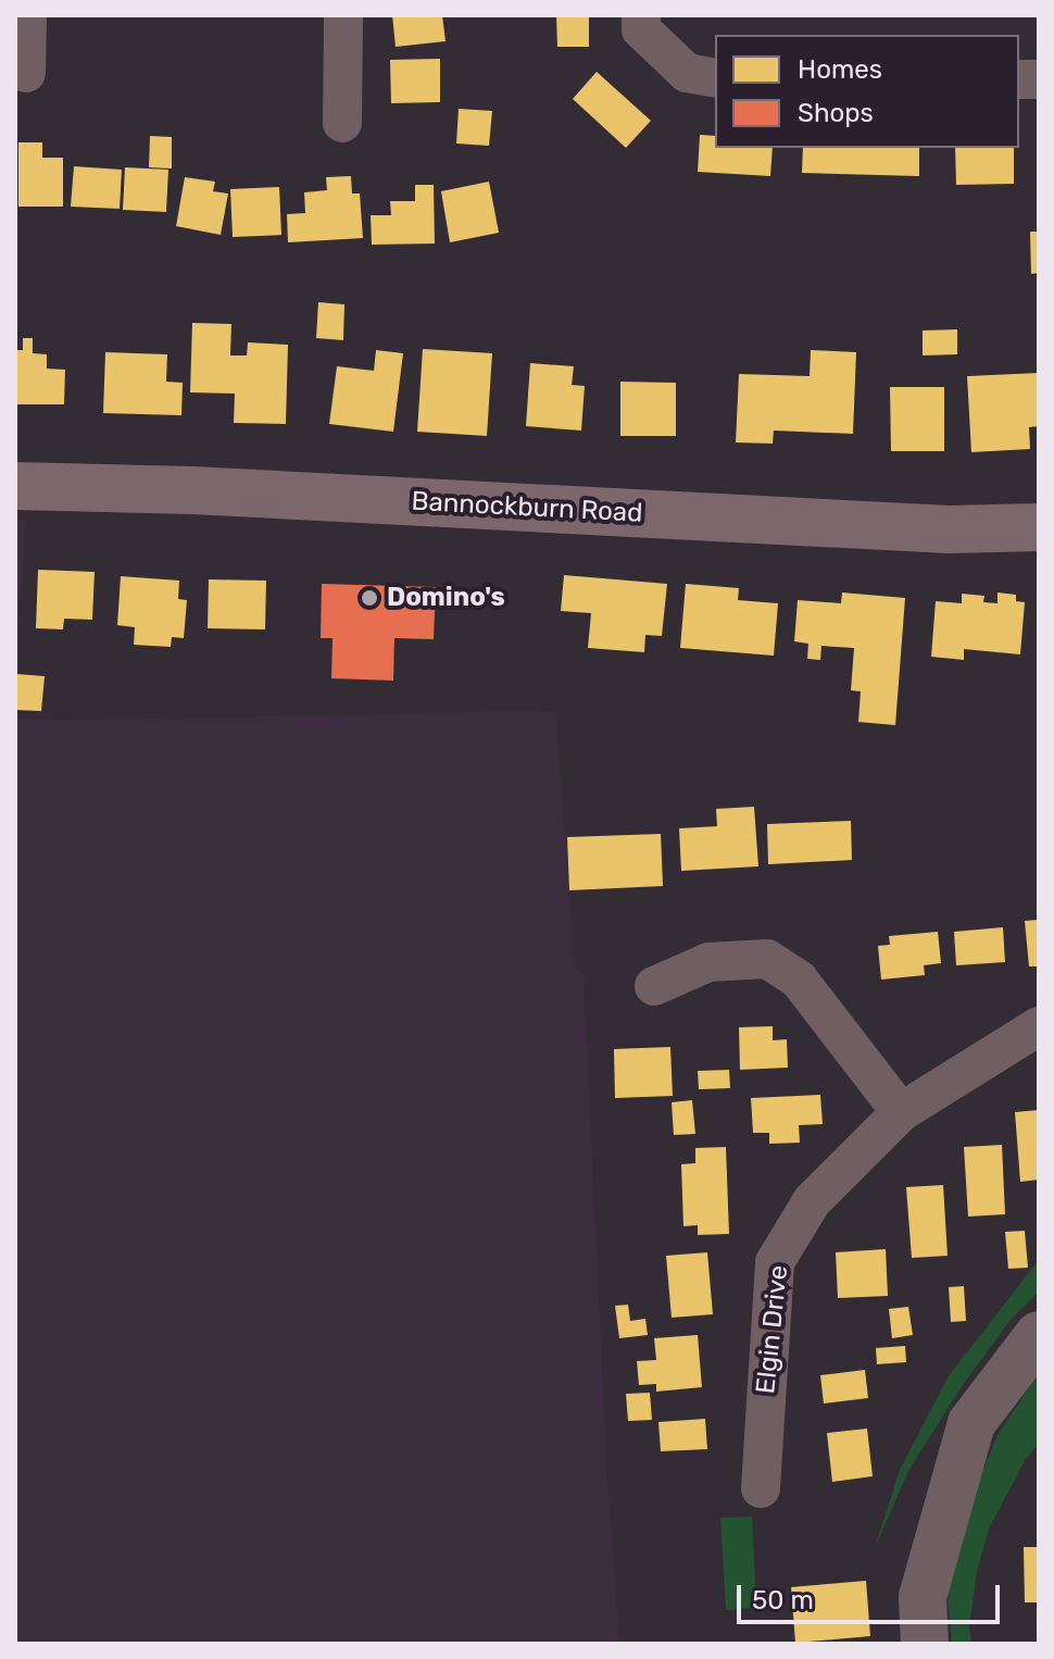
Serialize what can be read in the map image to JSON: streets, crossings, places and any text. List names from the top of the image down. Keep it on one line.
{"streets":{"main road":["Bannockburn Road"],"street":["Elgin Drive"]},"places":["Domino's"],"legend":["Homes","Shops"],"scale_bar":"50 m"}
